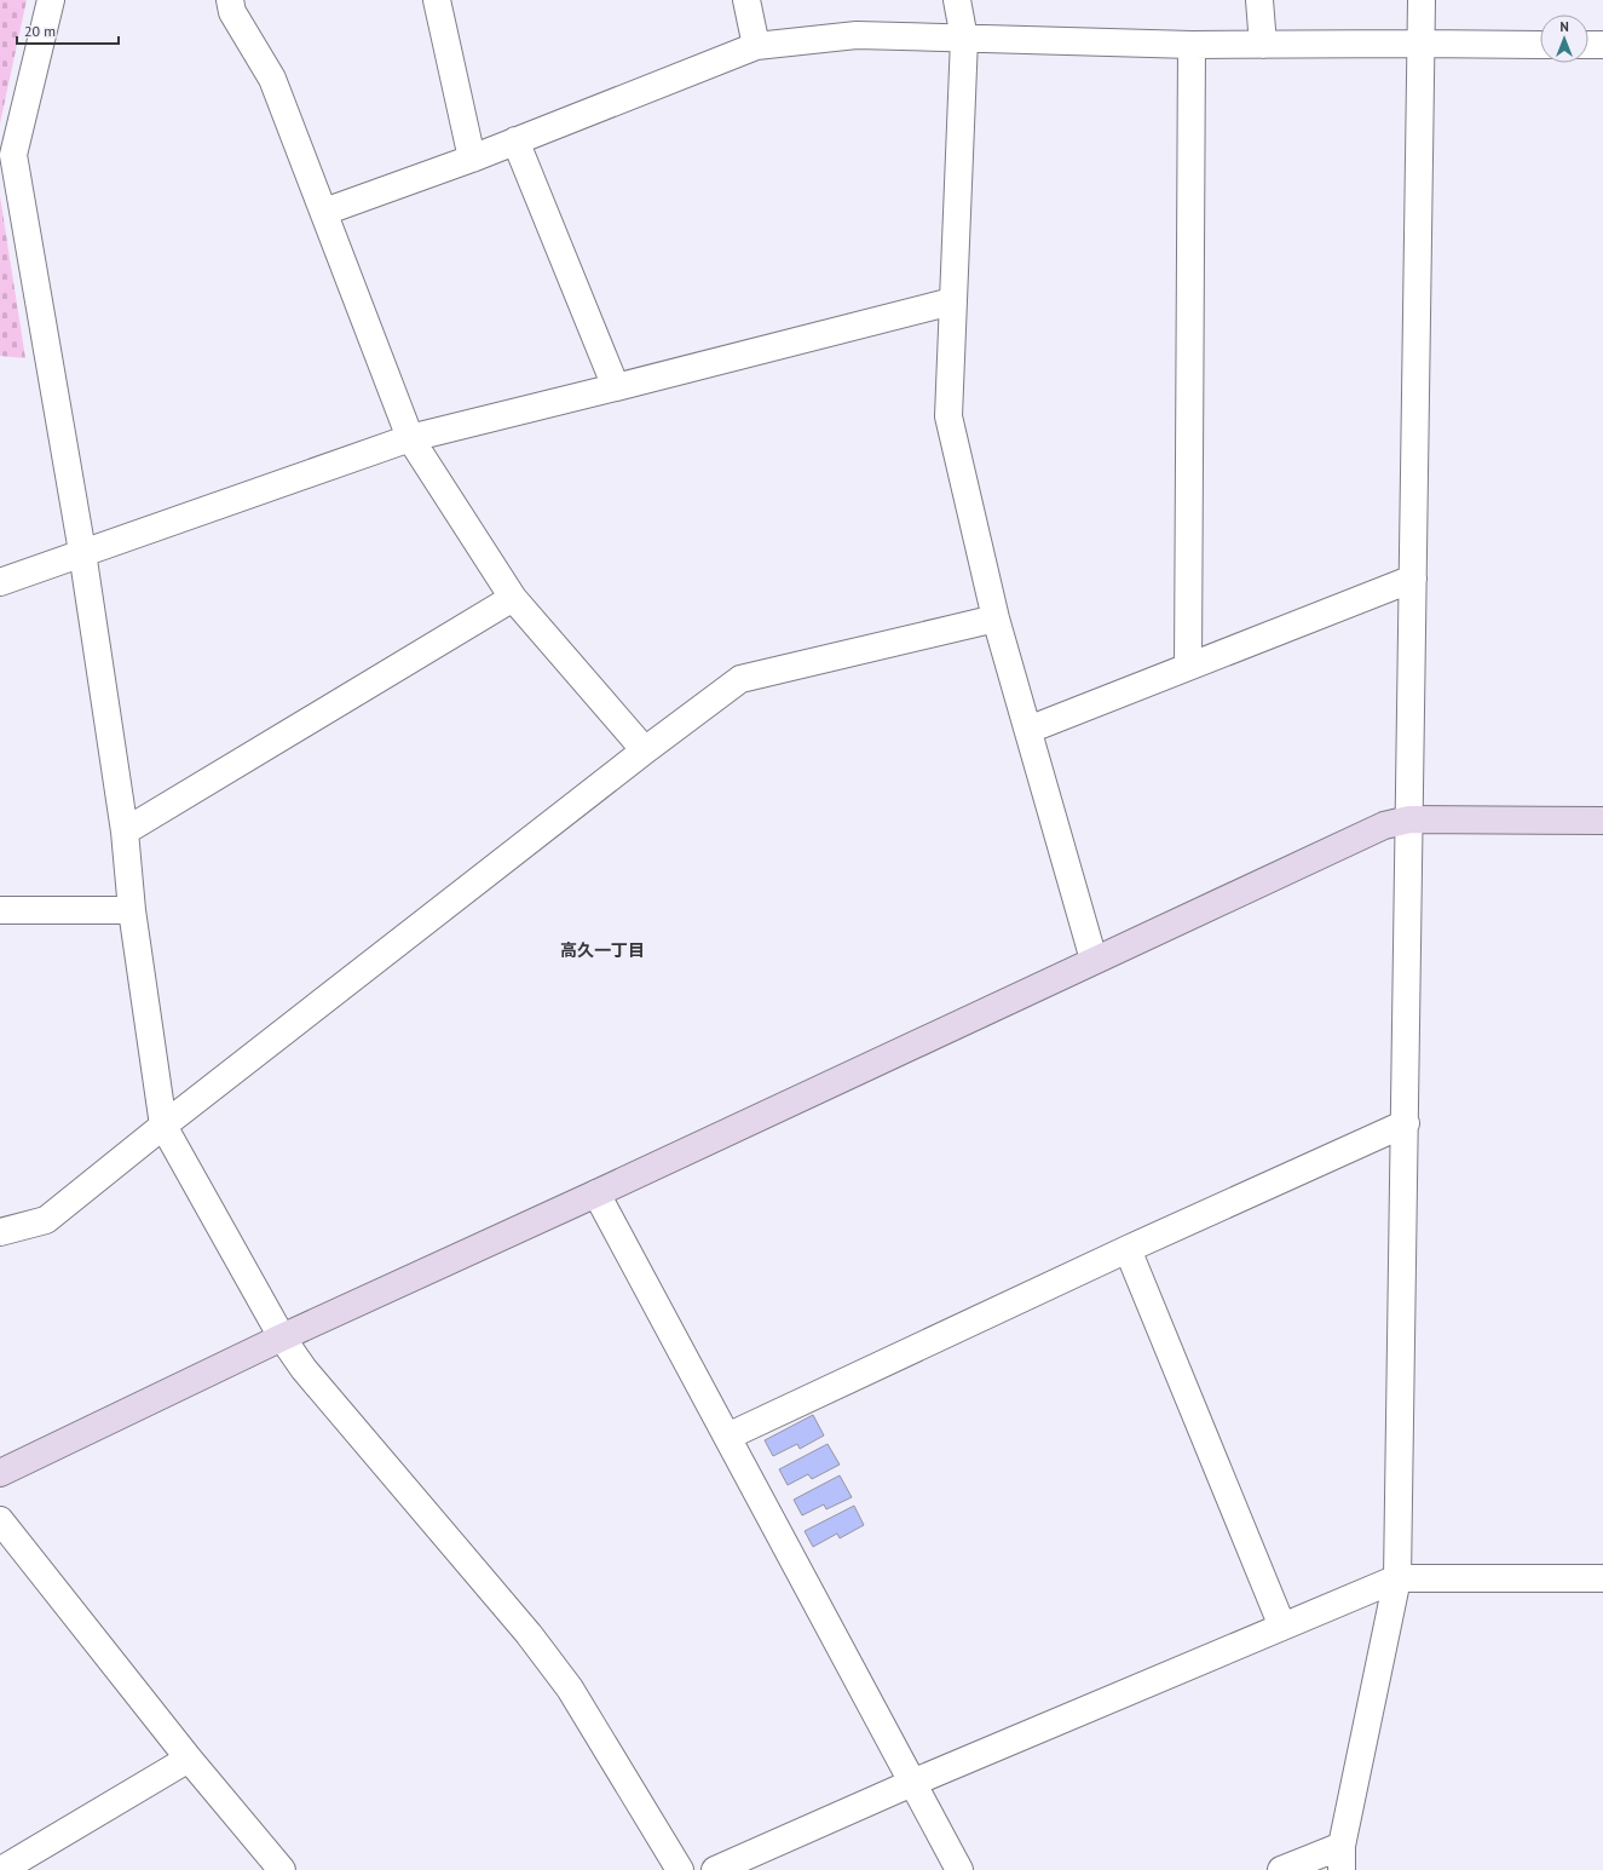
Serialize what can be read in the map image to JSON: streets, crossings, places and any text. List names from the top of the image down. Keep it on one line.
{"districts":["高久一丁目"],"scale_bar":"20 m","north":"top"}
